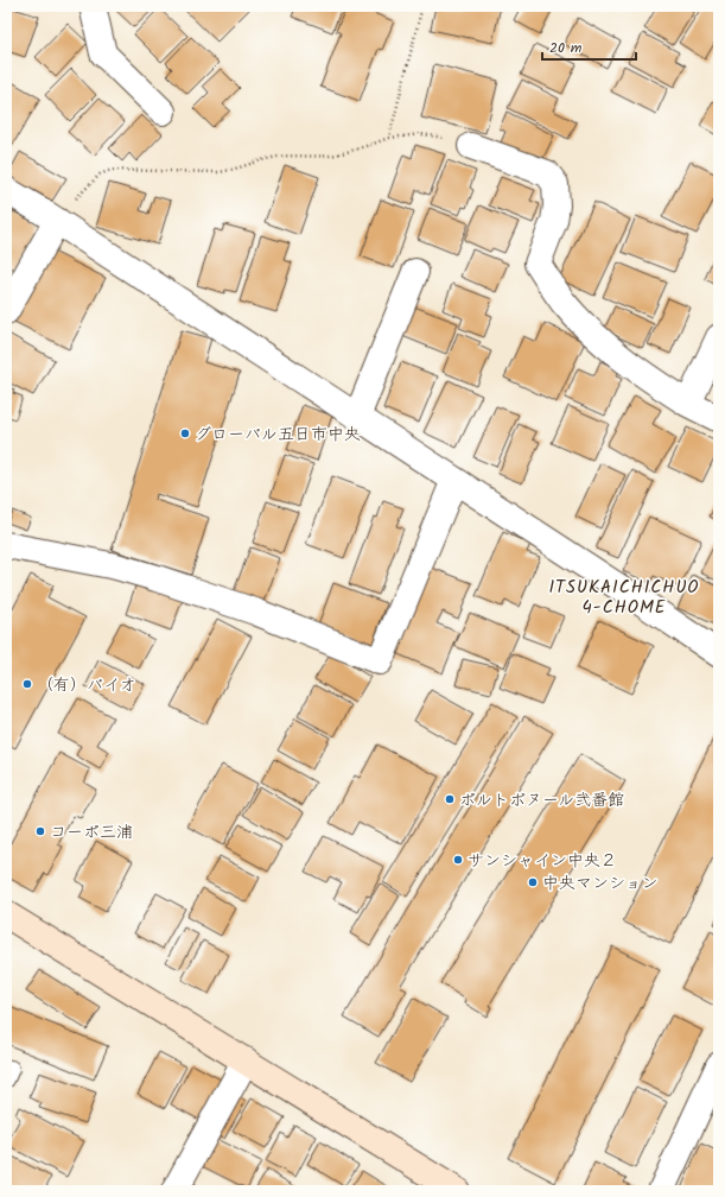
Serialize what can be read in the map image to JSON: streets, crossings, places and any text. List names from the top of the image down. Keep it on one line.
{"districts":["ITSUKAICHICHUO 4-CHOME"],"places":["グローバル五日市中央","（有）バイオ","ポルトボヌール弐番館","コーポ三浦","サンシャイン中央２","中央マンション"],"scale_bar":"20 m"}
